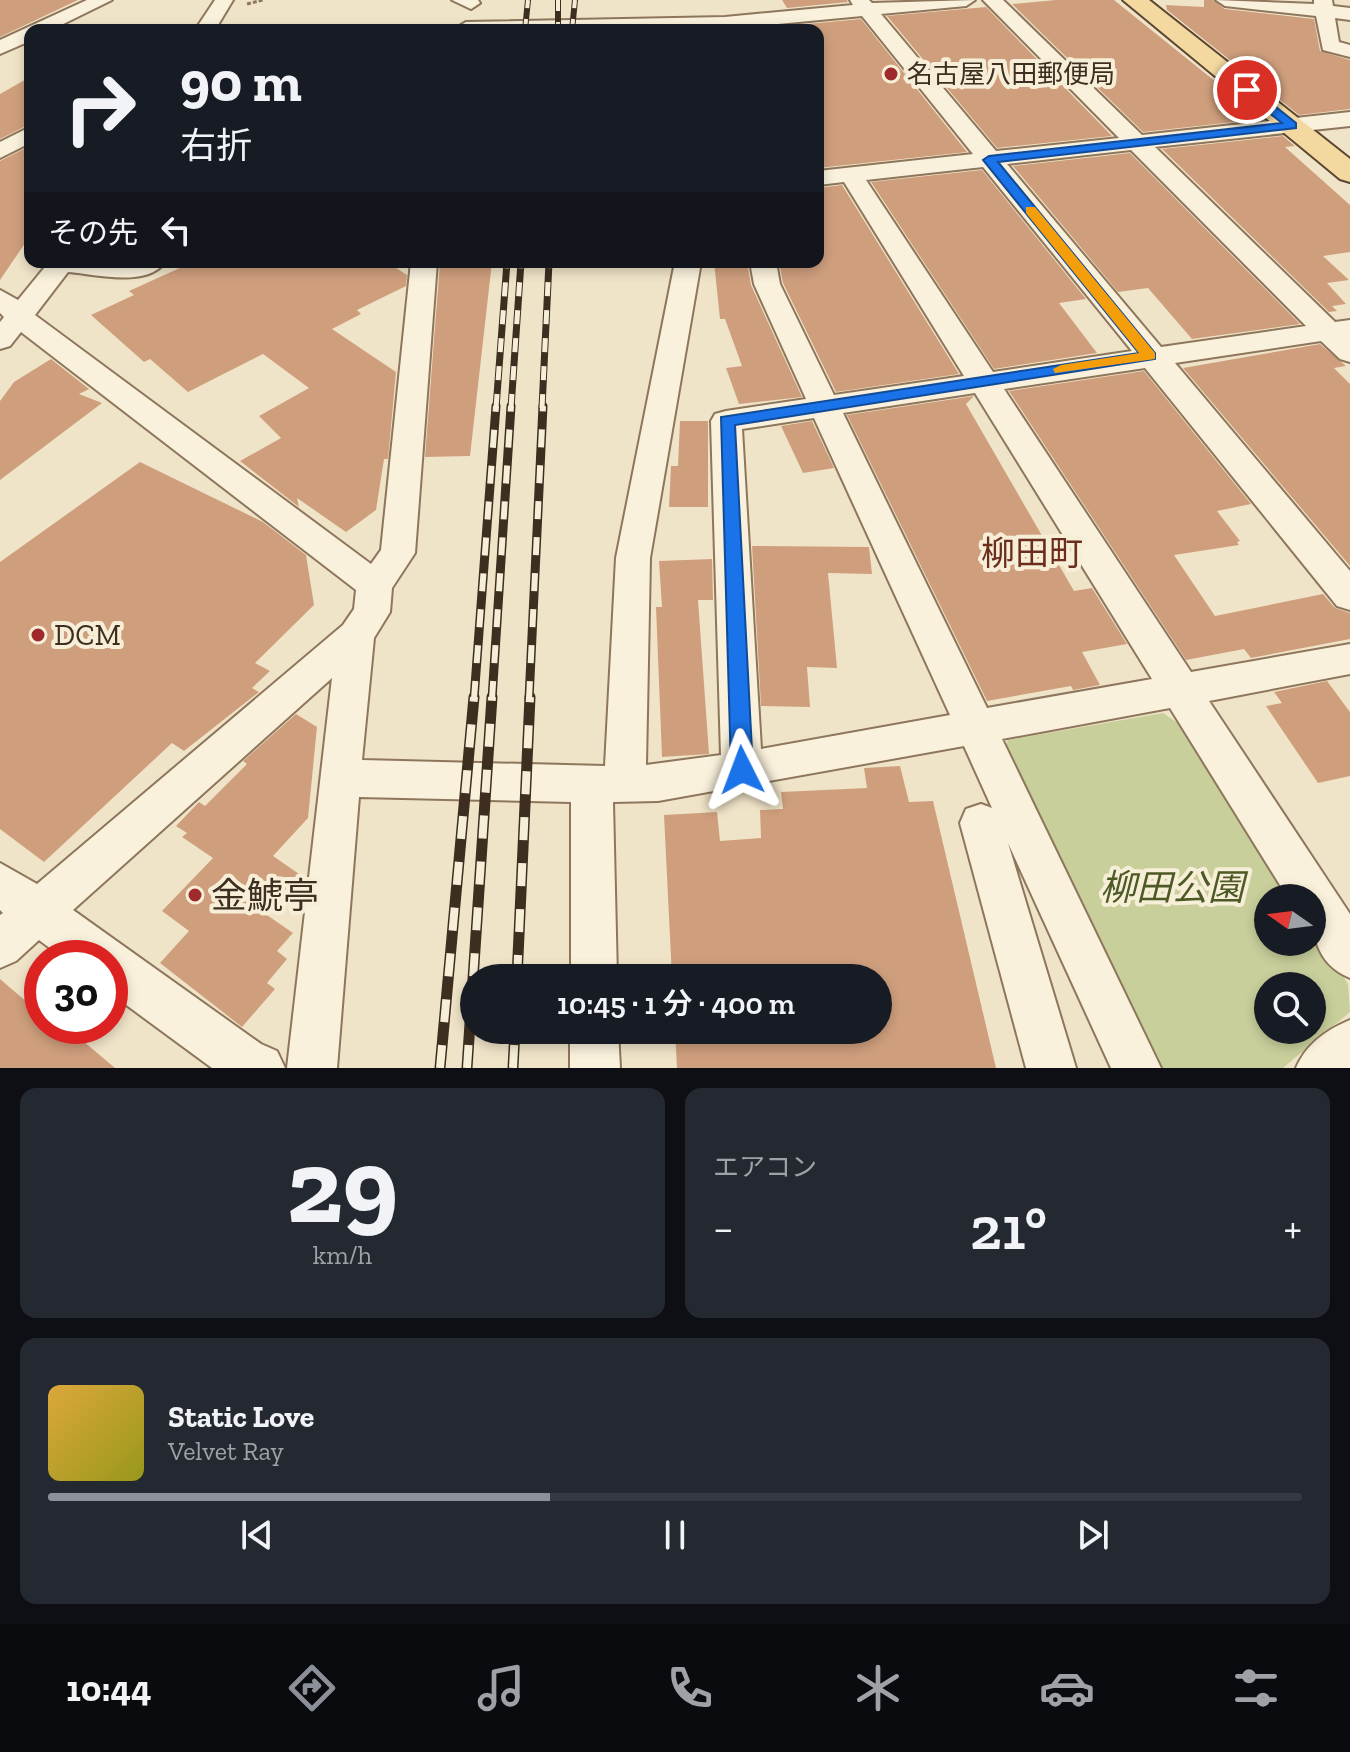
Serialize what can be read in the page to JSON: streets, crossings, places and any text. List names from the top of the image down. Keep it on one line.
{"districts":["柳田町"],"parks":["柳田公園"],"places":["名古屋八田郵便局","DCM","金鯱亭"],"north":"left","page":{"turn":["90 m","右折"],"then":"その先","limit":"30","trip":"10:45 · 1 分 · 400 m","tile":[["29","km/h"],"エアコン"],"heat":["−","21°","+"],"song":["Static Love","Velvet Ray"],"tabs":"10:44"}}
